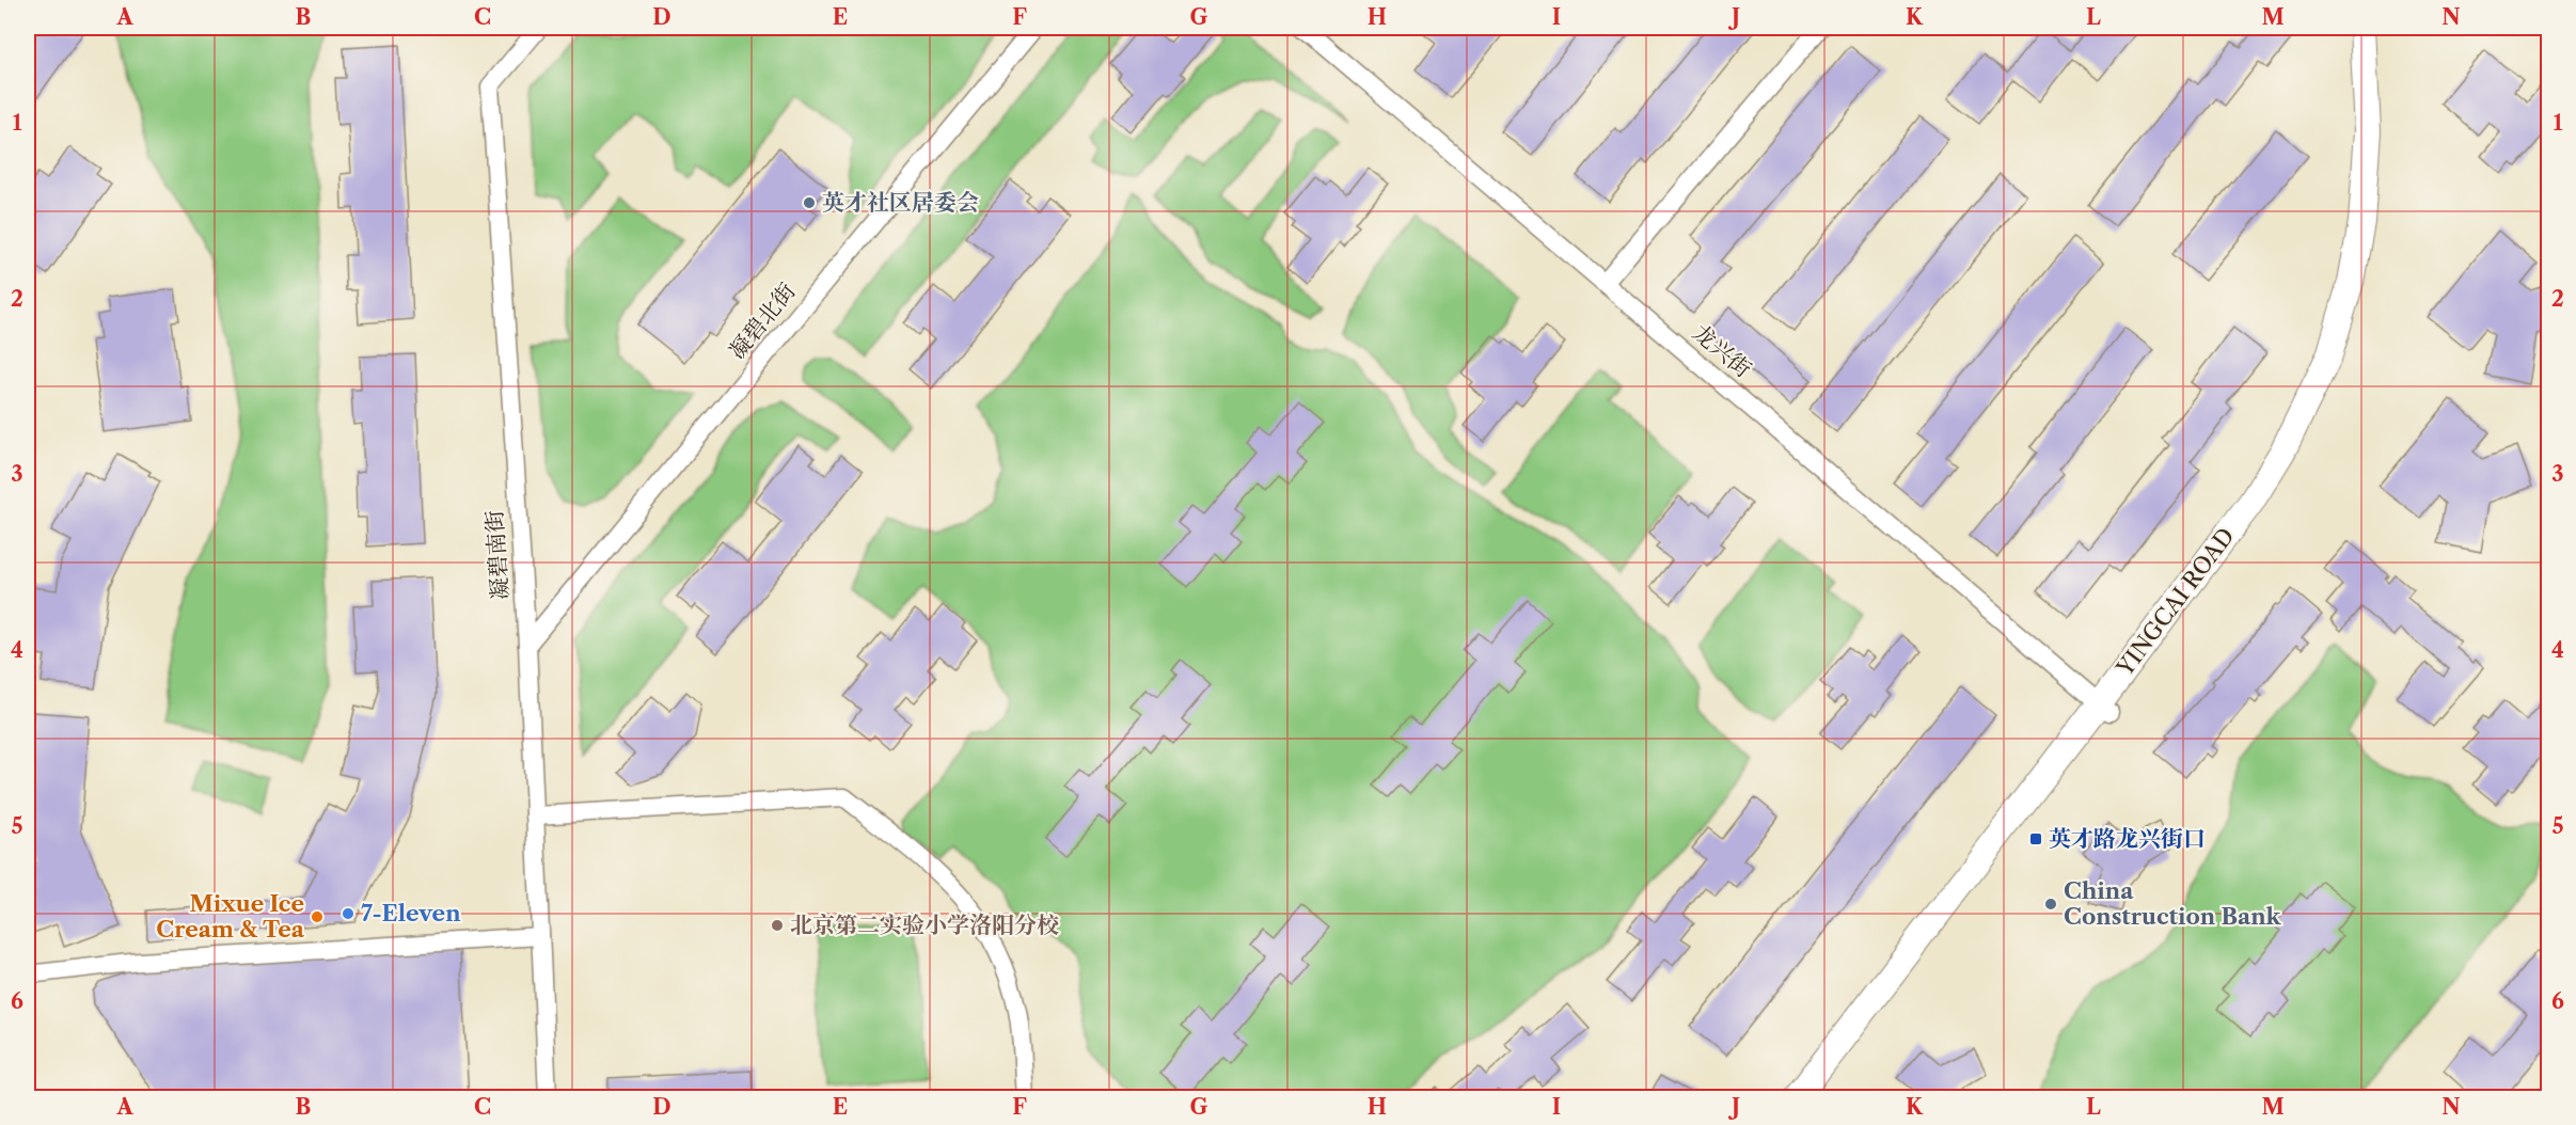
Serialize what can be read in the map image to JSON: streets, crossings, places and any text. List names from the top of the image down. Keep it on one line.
{"streets":{"main road":["YINGCAI ROAD"],"street":["凝碧北街","龙兴街","凝碧南街"]},"crossings":[["凝碧北街","凝碧南街"],["龙兴街","YINGCAI ROAD"]],"places":{"other":["英才社区居委会","China Construction Bank","7-Eleven","Mixue Ice Cream & Tea","北京第二实验小学洛阳分校"],"transit":["英才路龙兴街口"]},"grid":{"columns":["A","B","C","D","E","F","G","H","I","J","K","L","M","N"],"rows":["1","2","3","4","5","6"]}}
